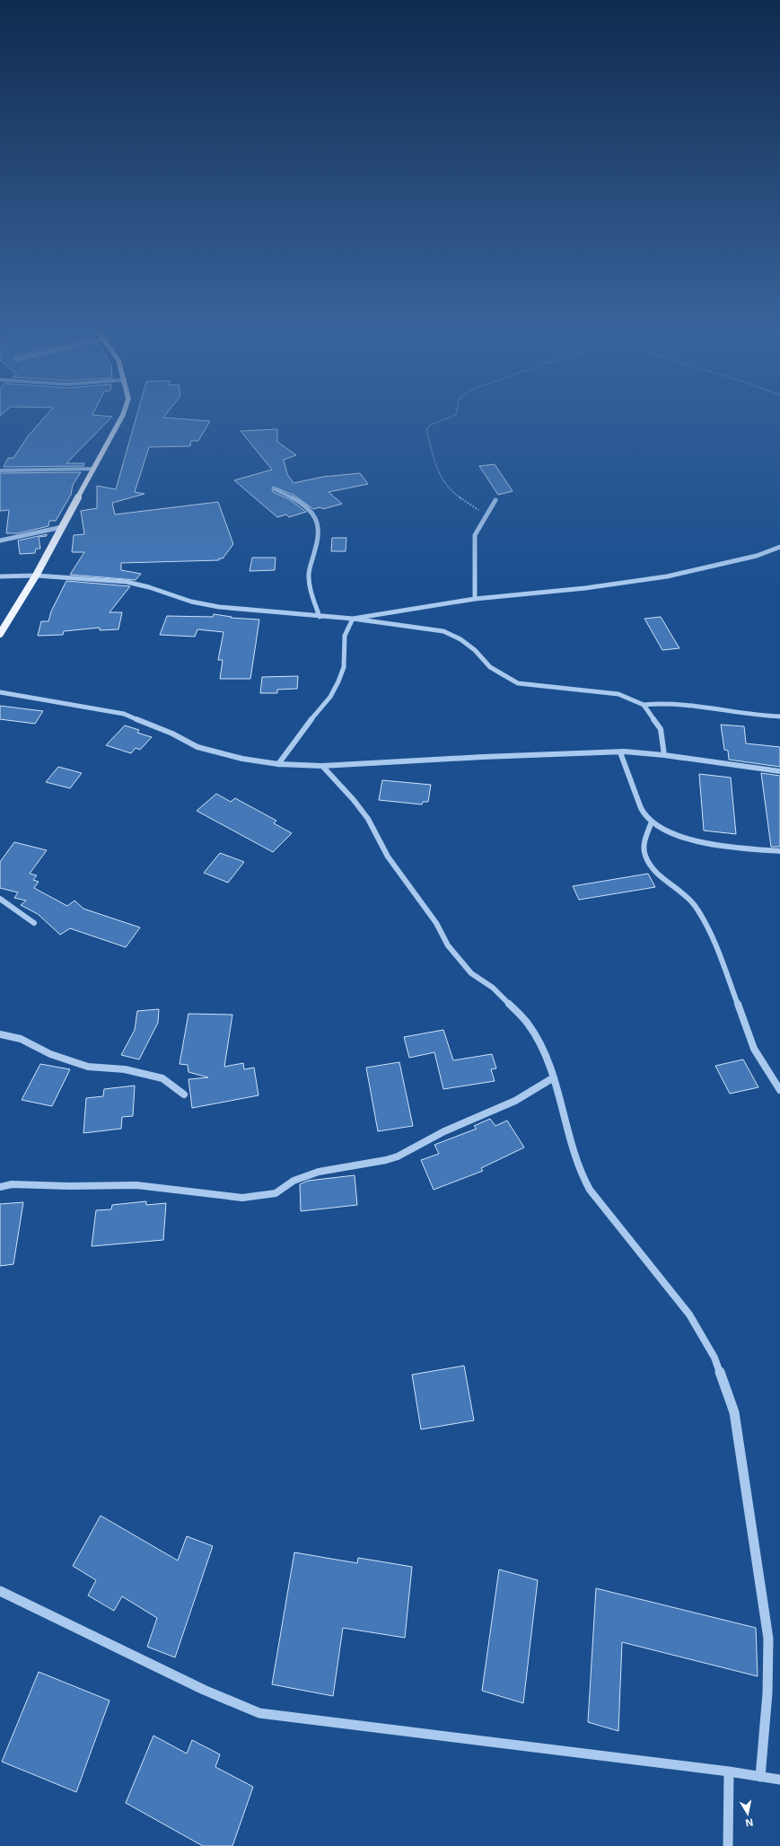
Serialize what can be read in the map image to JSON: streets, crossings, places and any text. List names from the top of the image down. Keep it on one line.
{"north":"bottom"}
